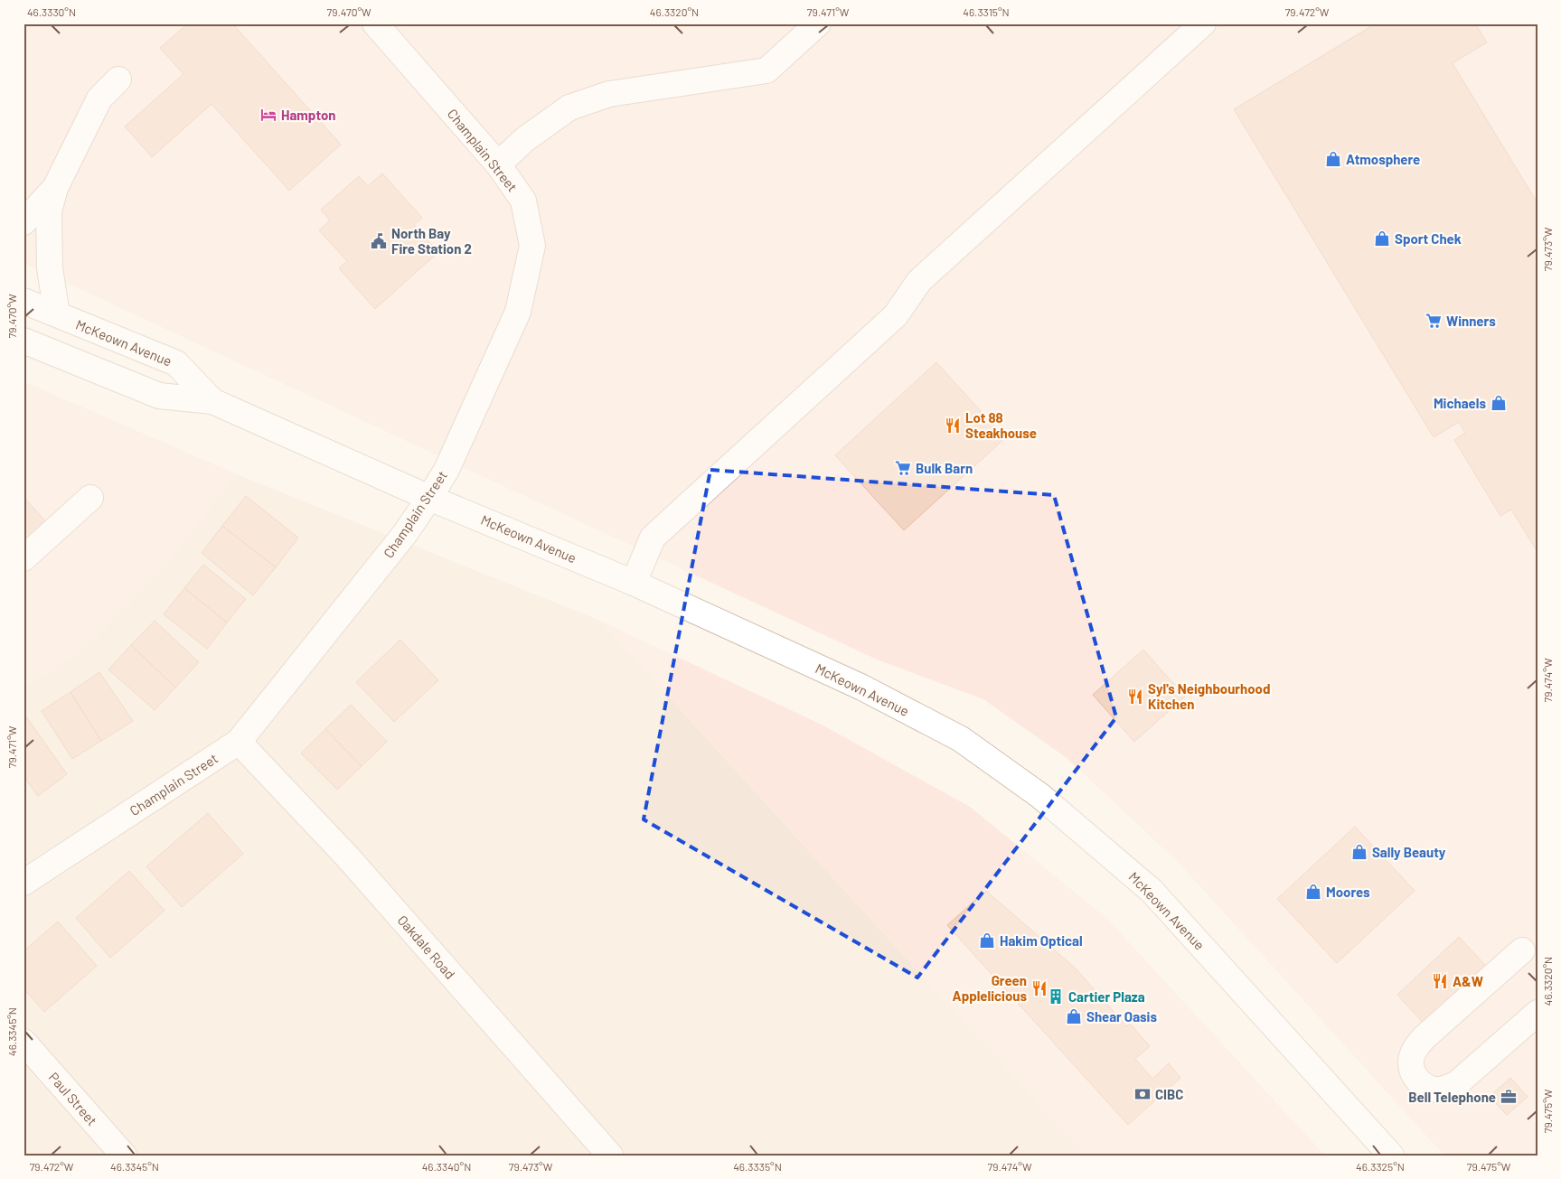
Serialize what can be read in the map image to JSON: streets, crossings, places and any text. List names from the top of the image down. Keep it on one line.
{"streets":{"street":["Champlain Street","McKeown Avenue","Oakdale Road","Paul Street"]},"crossings":[["Champlain Street","McKeown Avenue"],["Champlain Street","Oakdale Road"]],"places":{"hotel":["Hampton"],"shop":["Atmosphere","Sport Chek","Michaels","Sally Beauty","Moores","Hakim Optical","Shear Oasis"],"public building":["North Bay Fire Station 2"],"supermarket":["Winners","Bulk Barn"],"restaurant":["Lot 88 Steakhouse","Syl's Neighbourhood Kitchen","A&W","Green Applelicious"],"building":["Cartier Plaza"],"bank":["CIBC"],"office":["Bell Telephone"]},"coordinates":["46.3330°N","79.470°W","46.3320°N","79.471°W","46.3315°N","79.472°W","79.473°W","79.474°W","46.3345°N","79.475°W","46.3340°N","46.3335°N","46.3325°N"]}
